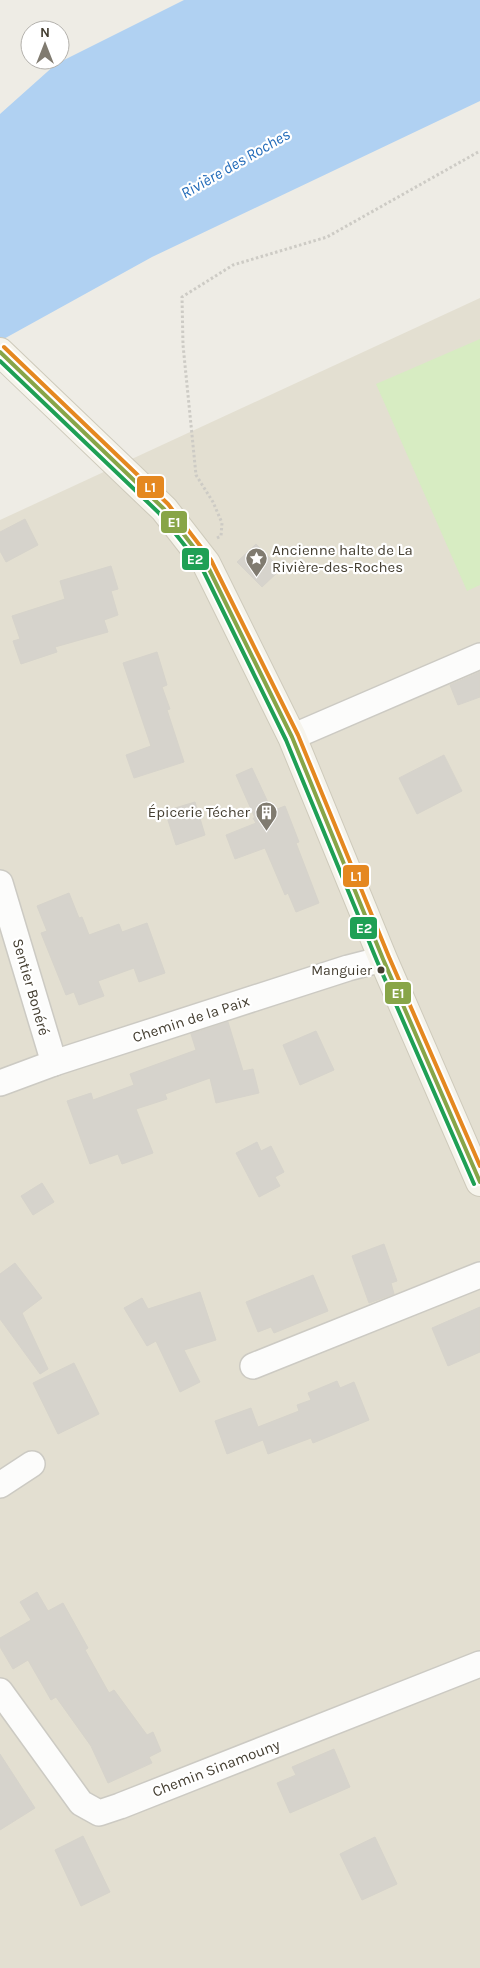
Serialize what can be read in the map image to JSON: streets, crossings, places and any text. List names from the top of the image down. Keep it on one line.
{"streets":{"street":["Sentier Bonéré","Chemin de la Paix","Chemin Sinamouny"]},"crossings":[["Sentier Bonéré","Chemin de la Paix"]],"water":["Rivière des Roches"],"places":{"place":["Ancienne halte de La Rivière-des-Roches"],"building":["Épicerie Técher"],"other":["Manguier"]},"lines":["transit line L1","transit line E1","transit line E2"],"north":"top"}
